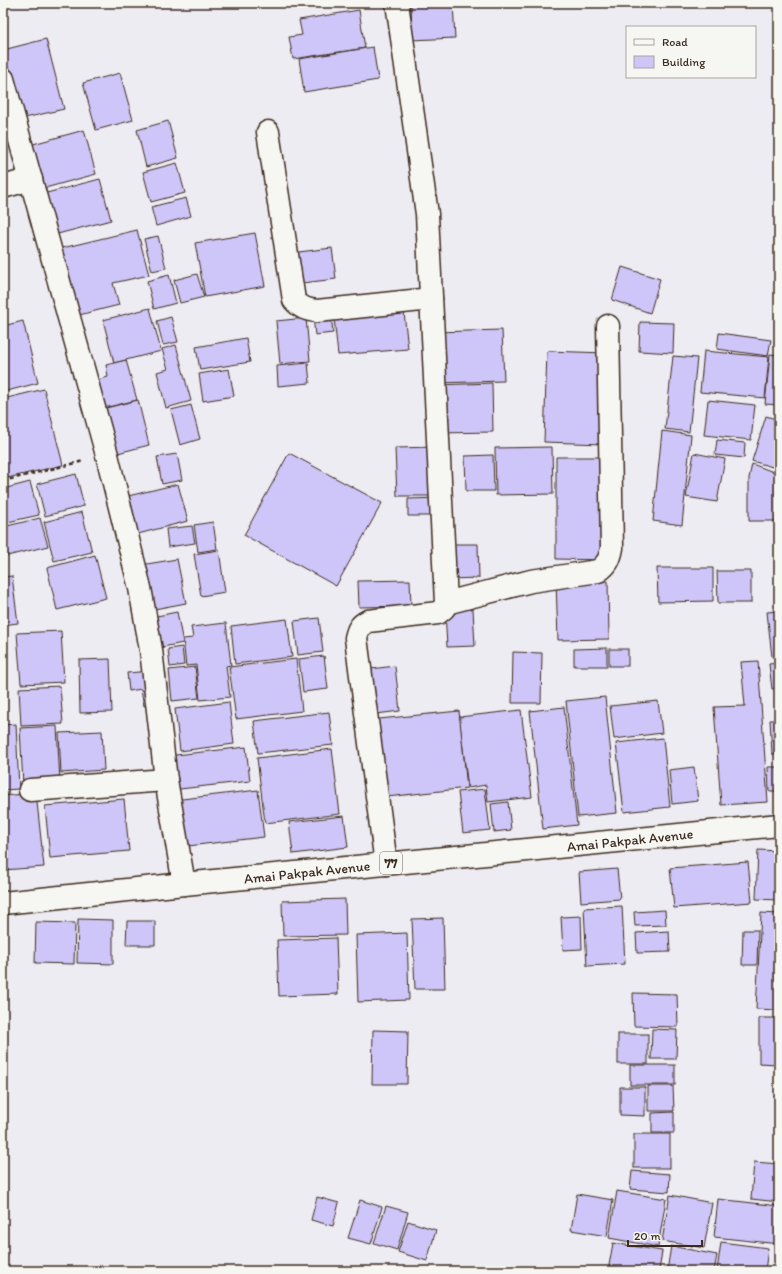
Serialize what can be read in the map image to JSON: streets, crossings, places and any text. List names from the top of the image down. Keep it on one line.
{"streets":{"main road":["Amai Pakpak Avenue","77"]},"legend":["Road","Building"],"scale_bar":"20 m"}
